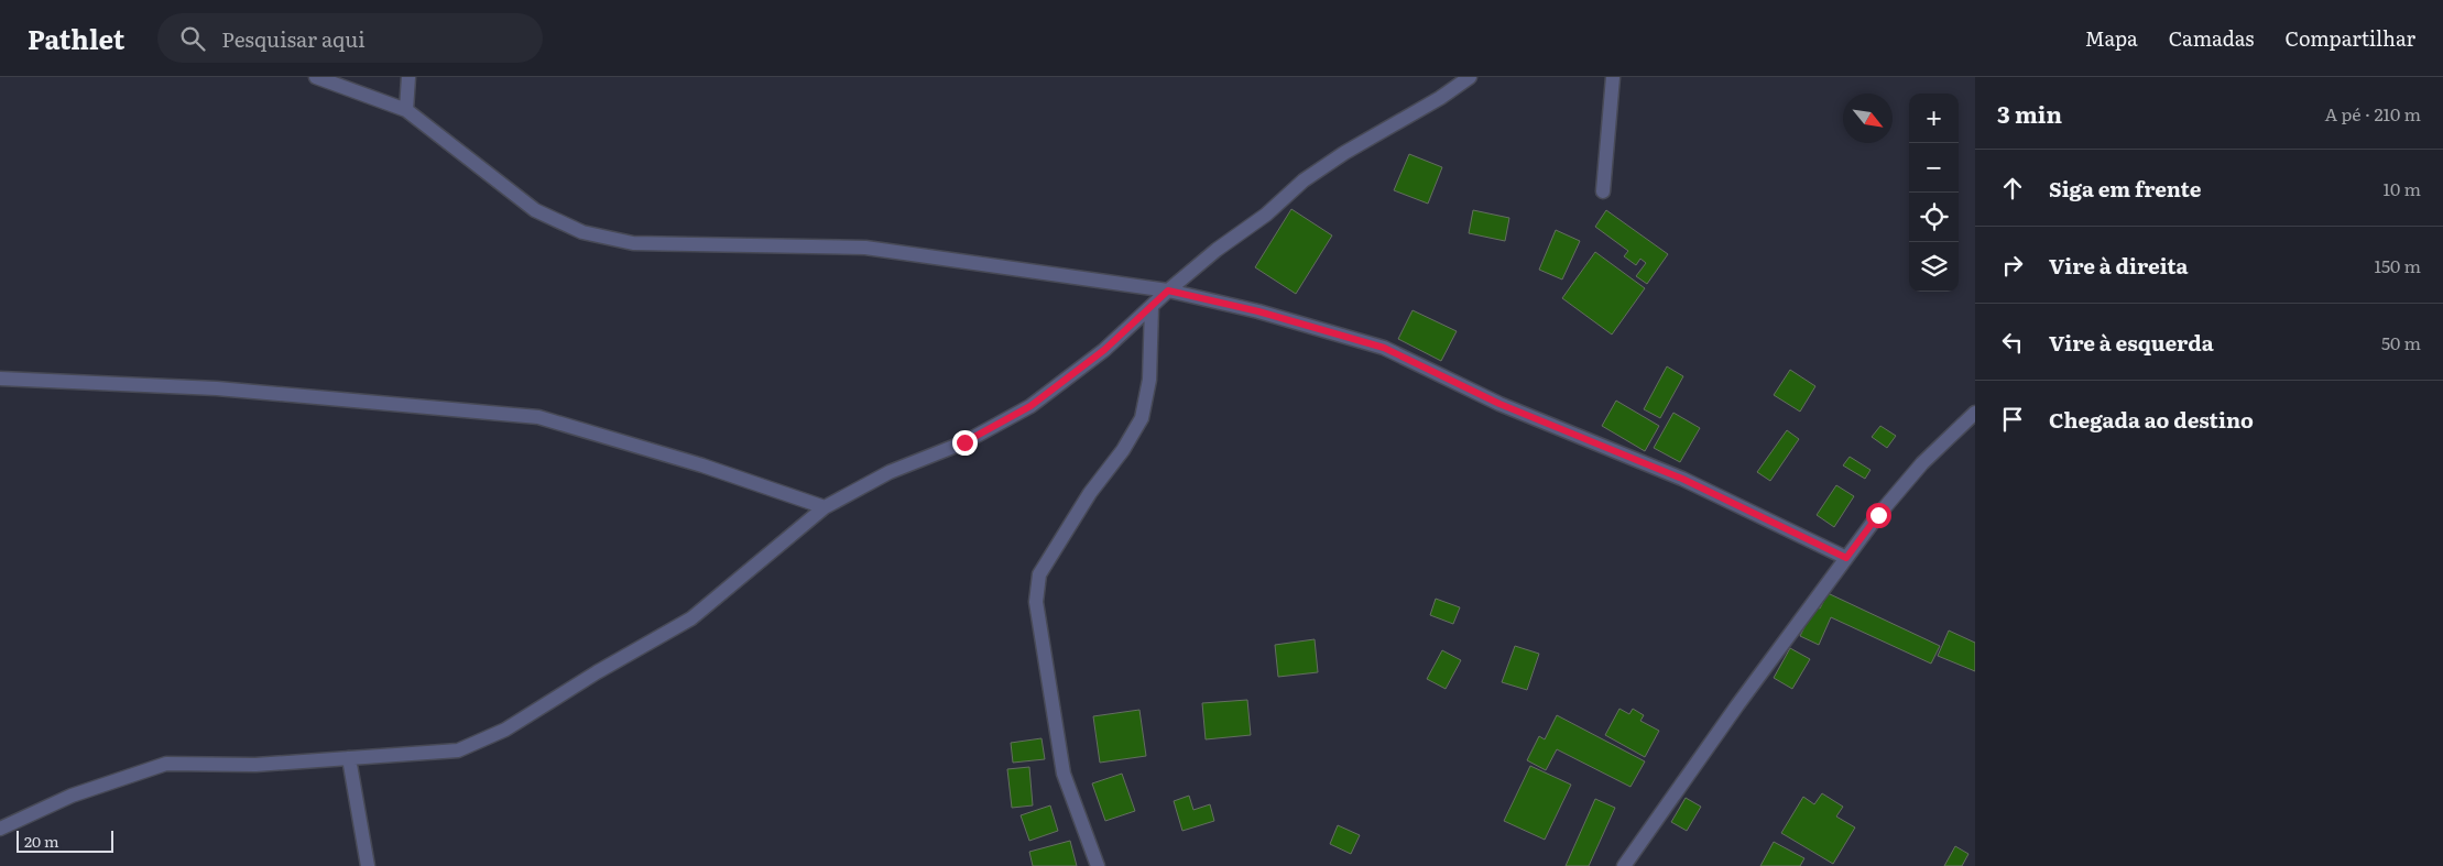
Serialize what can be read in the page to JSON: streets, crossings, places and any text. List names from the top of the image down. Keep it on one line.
{"scale_bar":"20 m","north":"bottom right","page":{"header":"Pathlet","search":"Pesquisar aqui","nav":["Mapa","Camadas","Compartilhar"],"heading":["3 min","A pé · 210 m"],"map_buttons":["+","−"],"list":[["Siga em frente","10 m"],["Vire à direita","150 m"],["Vire à esquerda","50 m"],"Chegada ao destino"],"scale":"20 m"}}
